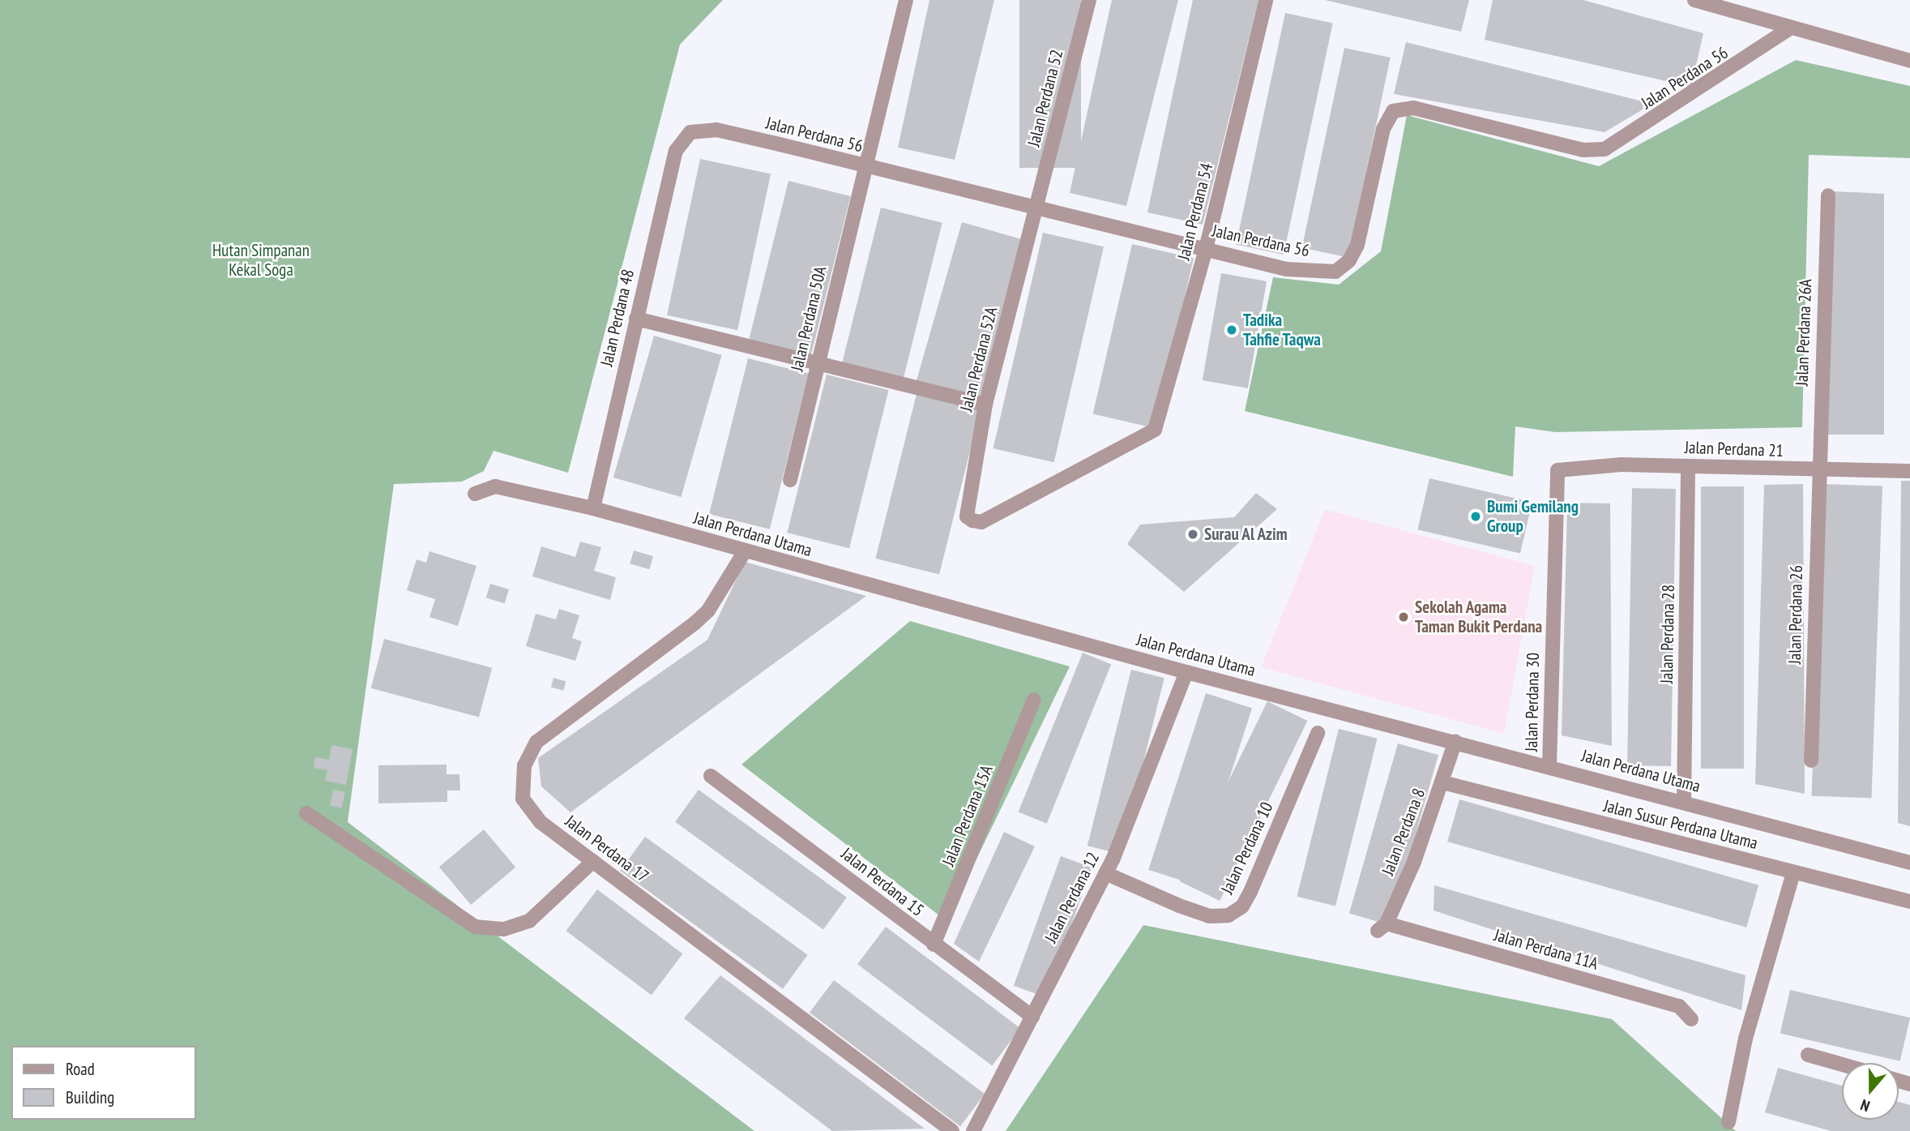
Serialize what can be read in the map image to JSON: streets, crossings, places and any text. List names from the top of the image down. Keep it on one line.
{"streets":{"street":["Jalan Perdana 56","Jalan Perdana 52","Jalan Perdana 54","Jalan Perdana 48","Jalan Perdana 50A","Jalan Perdana 26A","Jalan Perdana 52A","Jalan Perdana 21","Jalan Perdana Utama","Jalan Perdana 26","Jalan Perdana 28","Jalan Perdana 30","Jalan Perdana 15A","Jalan Susur Perdana Utama","Jalan Perdana 8","Jalan Perdana 10","Jalan Perdana 17","Jalan Perdana 15","Jalan Perdana 12","Jalan Perdana 11A"]},"crossings":[["Jalan Perdana 56","Jalan Perdana 52"],["Jalan Perdana 56","Jalan Perdana 54"],["Jalan Perdana 56","Jalan Perdana 48"],["Jalan Perdana 56","Jalan Perdana 50A"],["Jalan Perdana 56","Jalan Perdana 52A"],["Jalan Perdana 52","Jalan Perdana 52A"],["Jalan Perdana 54","Jalan Perdana 52A"],["Jalan Perdana 48","Jalan Perdana Utama"],["Jalan Perdana 26A","Jalan Perdana 21"],["Jalan Perdana 26A","Jalan Perdana 26"],["Jalan Perdana 21","Jalan Perdana 26"],["Jalan Perdana 21","Jalan Perdana 28"],["Jalan Perdana 21","Jalan Perdana 30"],["Jalan Perdana Utama","Jalan Perdana 28"],["Jalan Perdana Utama","Jalan Perdana 30"],["Jalan Perdana Utama","Jalan Perdana 8"],["Jalan Perdana Utama","Jalan Perdana 17"],["Jalan Perdana Utama","Jalan Perdana 12"],["Jalan Perdana 15A","Jalan Perdana 15"],["Jalan Susur Perdana Utama","Jalan Perdana 8"],["Jalan Perdana 8","Jalan Perdana 11A"],["Jalan Perdana 10","Jalan Perdana 12"],["Jalan Perdana 15","Jalan Perdana 12"]],"parks":["Hutan Simpanan Kekal Soga"],"places":["Tadika Tahfie Taqwa","Bumi Gemilang Group","Surau Al Azim","Sekolah Agama Taman Bukit Perdana"],"legend":["Road","Building"],"north":"bottom"}
